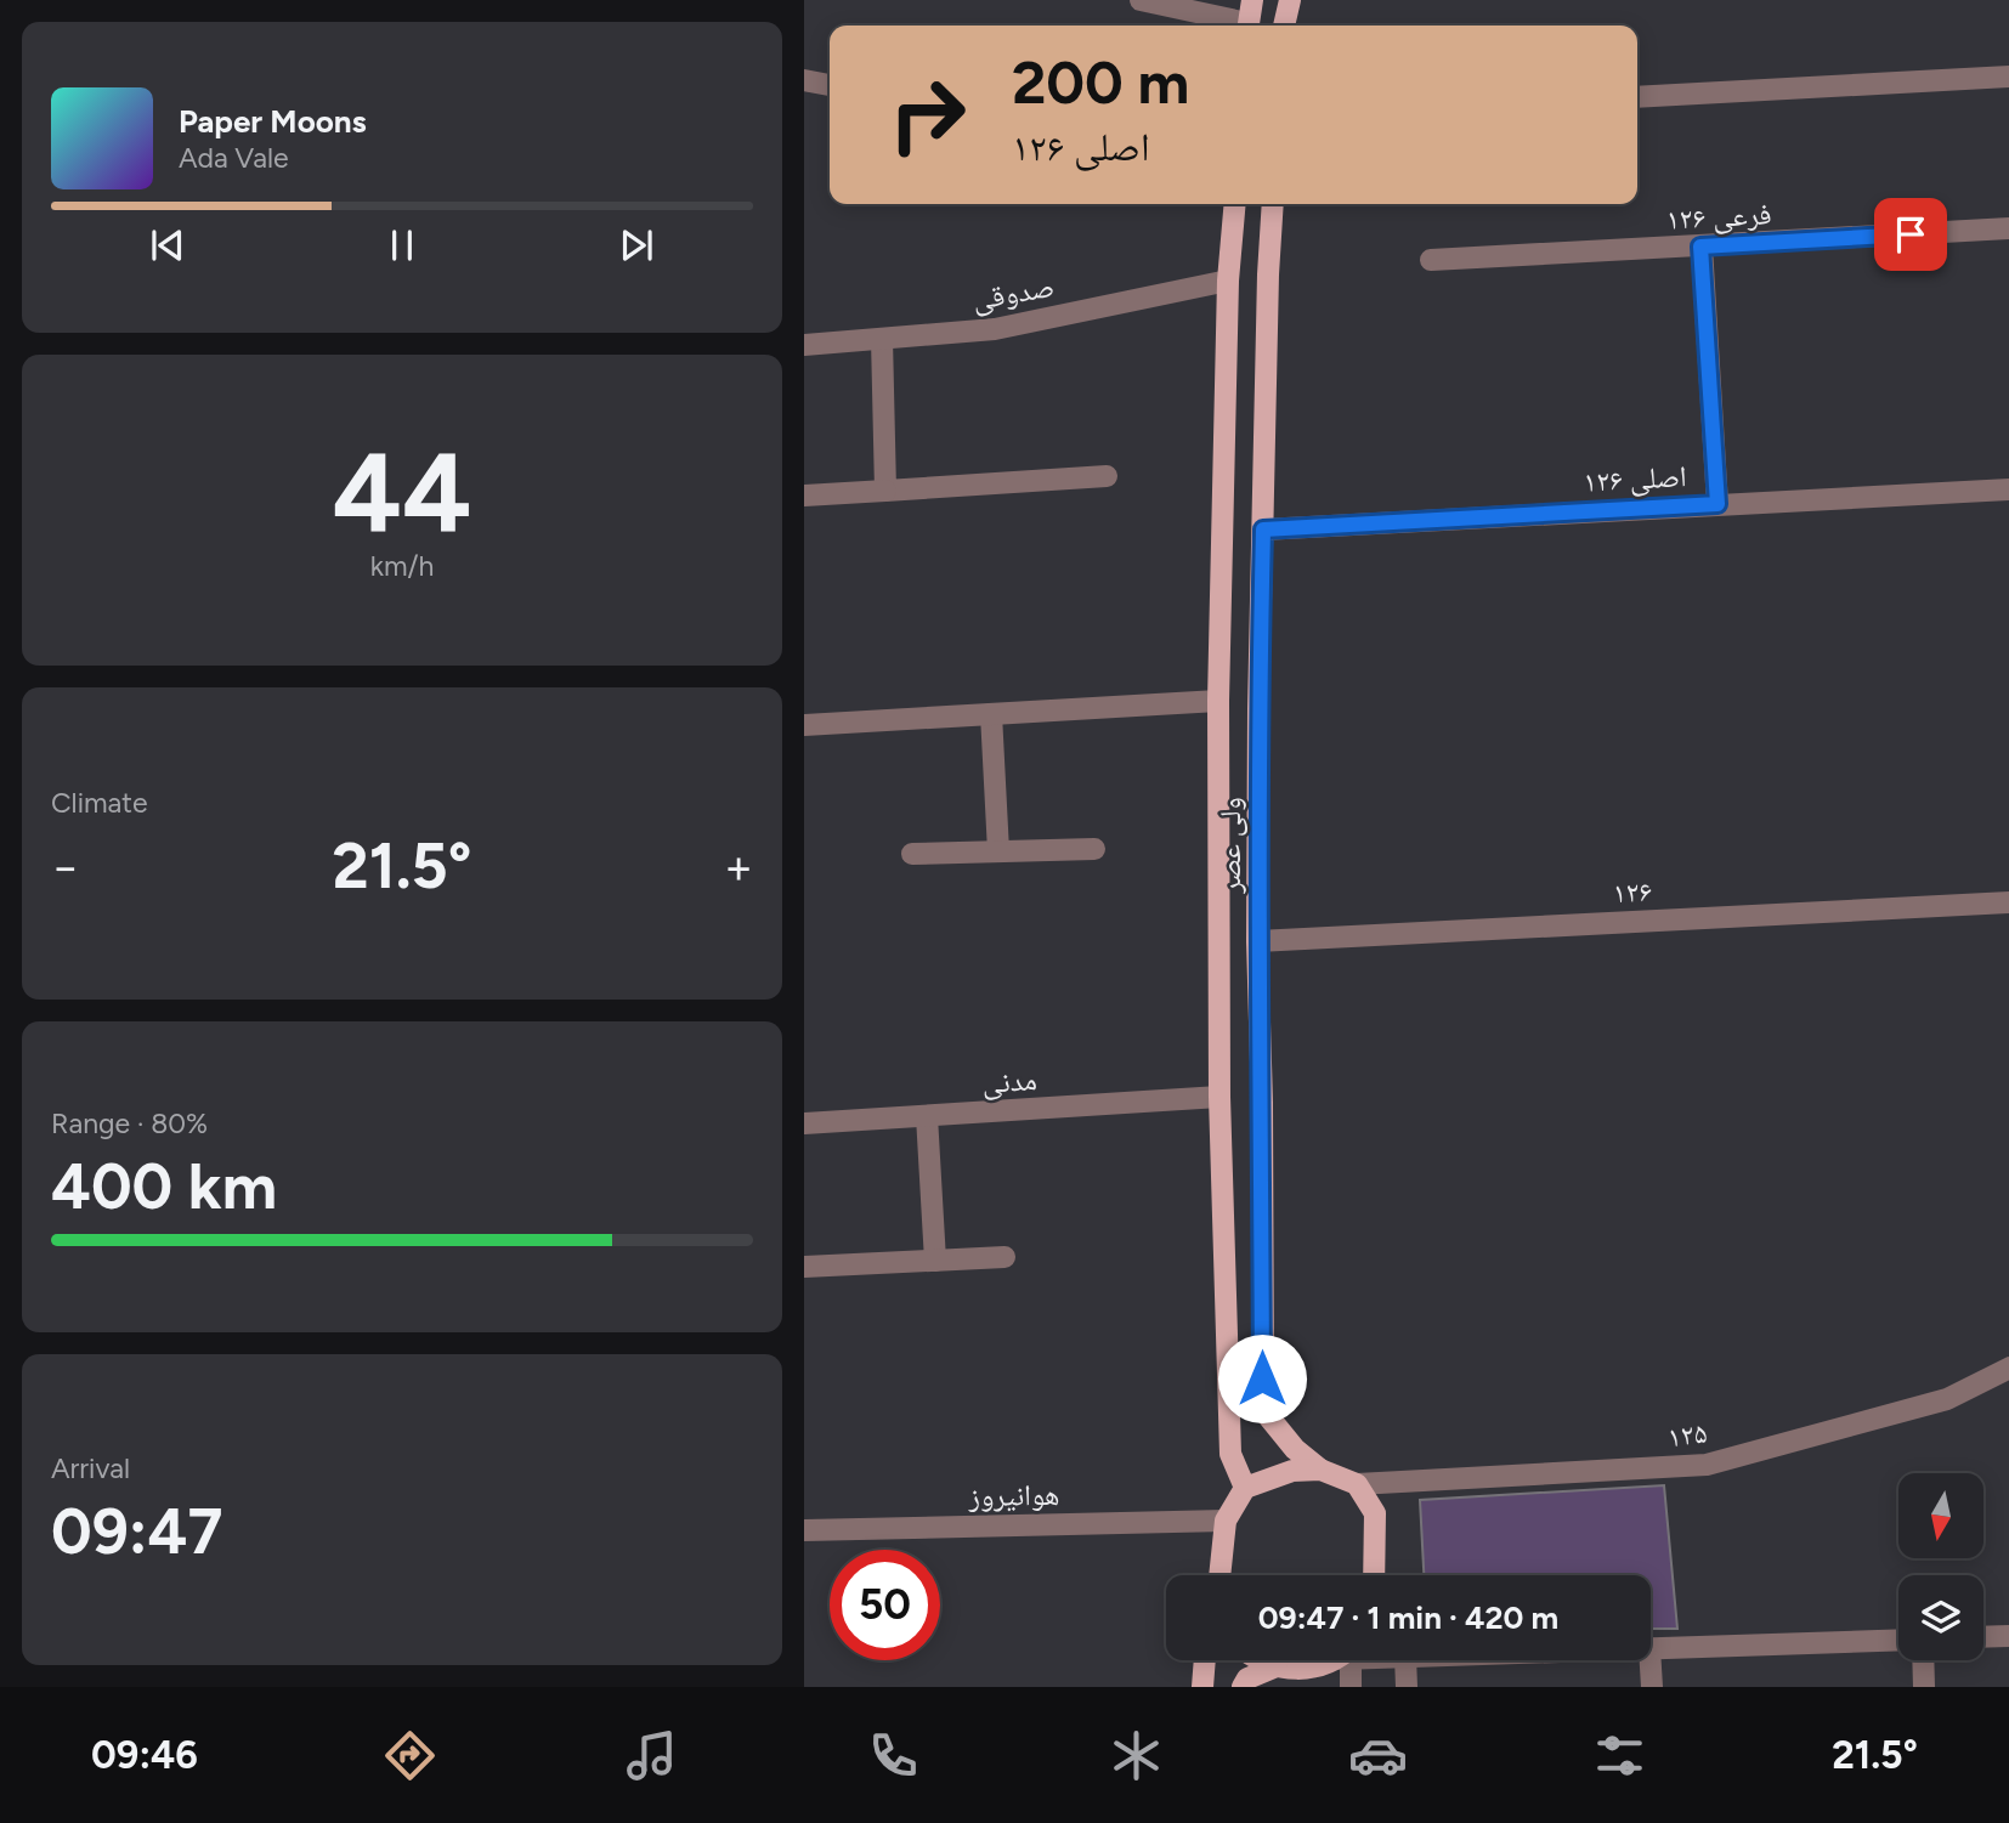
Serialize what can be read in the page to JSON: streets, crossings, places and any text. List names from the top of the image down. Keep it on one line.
{"streets":{"main road":["ولی عصر"],"street":["۱۲۶ فرعی","صدوقی","۱۲۶ اصلی","۱۲۶","مدنی","۱۲۵","هوانیروز"]},"crossings":[["صدوقی","ولی عصر"],["۱۲۶ اصلی","ولی عصر"],["ولی عصر","۱۲۶"],["ولی عصر","مدنی"]],"north":"bottom","page":{"turn":["200 m","۱۲۶ اصلی"],"song":["Paper Moons","Ada Vale"],"tile":[["44","km/h"],"Climate",["Range · 80%","400 km"],["Arrival","09:47"]],"heat":["−","21.5°","+"],"limit":"50","trip":"09:47 · 1 min · 420 m","tabs":["09:46","21.5°"]}}
